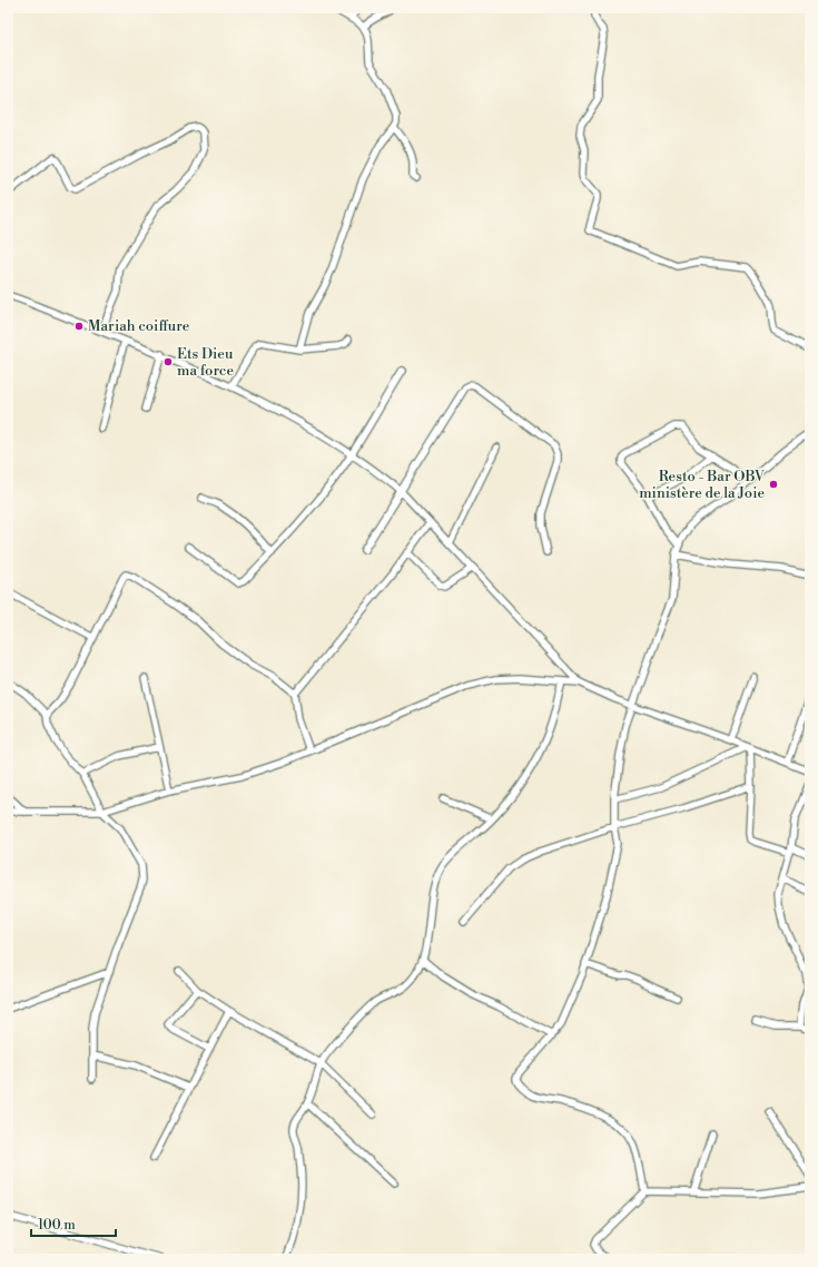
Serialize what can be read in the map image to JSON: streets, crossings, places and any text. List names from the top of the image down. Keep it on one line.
{"places":["Mariah coiffure","Ets Dieu ma force","Resto - Bar OBV ministère de la Joie"],"scale_bar":"100 m"}
